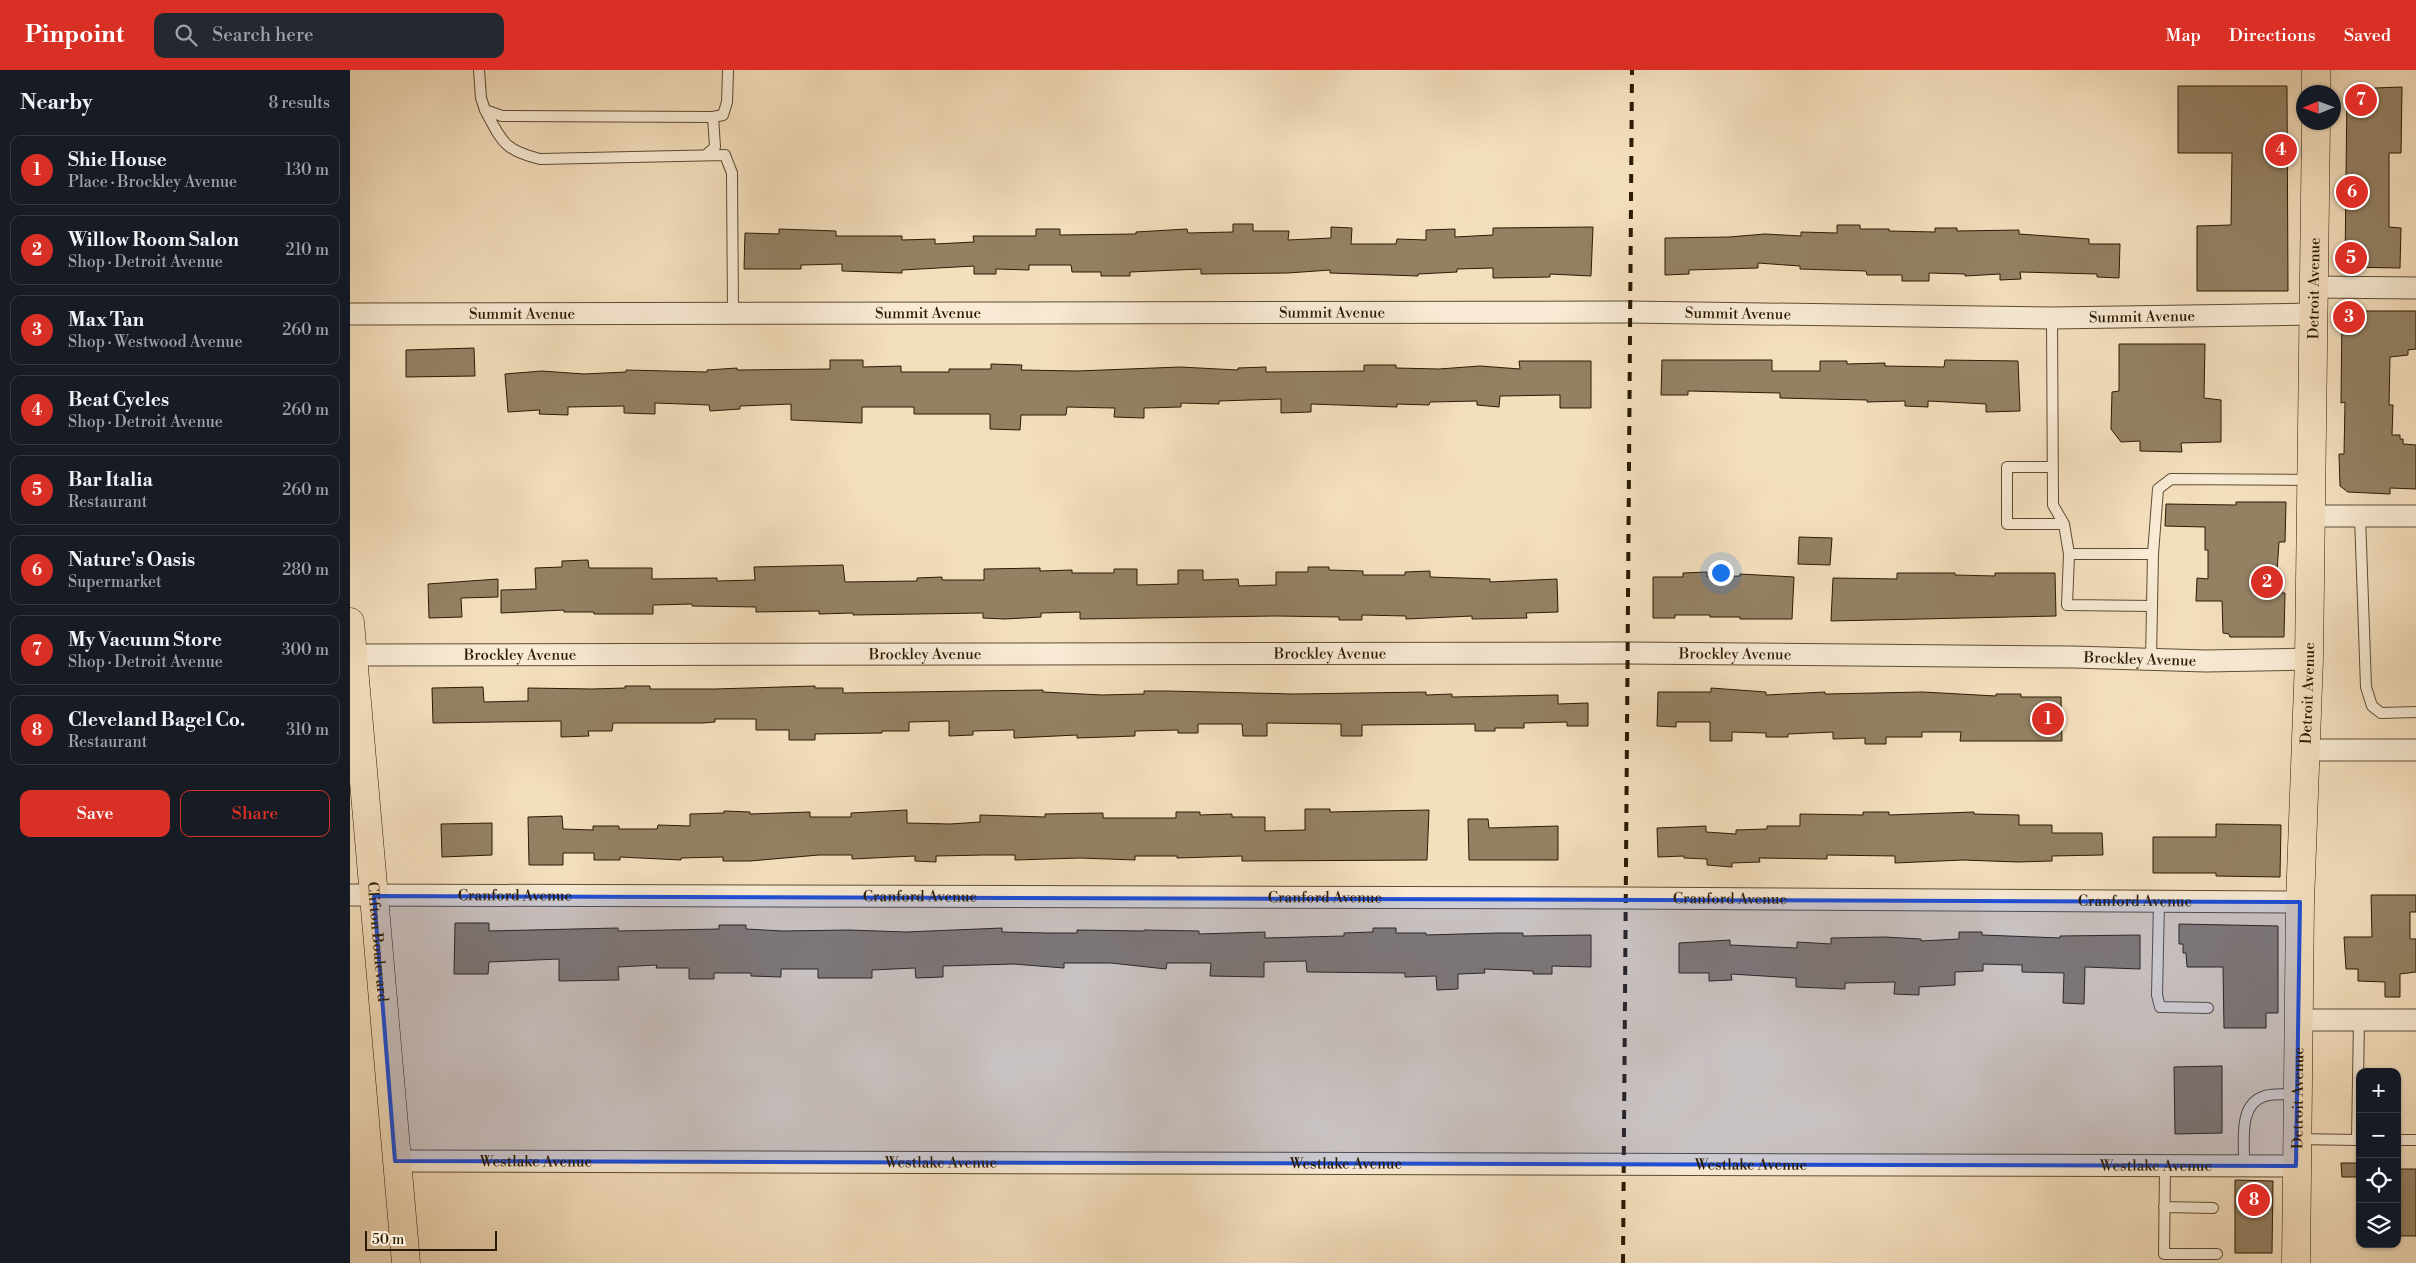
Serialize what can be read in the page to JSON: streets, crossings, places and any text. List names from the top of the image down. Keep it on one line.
{"streets":{"main road":["Detroit Avenue","Clifton Boulevard"],"street":["Summit Avenue","Brockley Avenue","Cranford Avenue","Westlake Avenue"]},"crossings":[["Detroit Avenue","Summit Avenue"],["Detroit Avenue","Brockley Avenue"],["Detroit Avenue","Cranford Avenue"],["Detroit Avenue","Westlake Avenue"],["Brockley Avenue","Clifton Boulevard"],["Cranford Avenue","Clifton Boulevard"],["Clifton Boulevard","Westlake Avenue"]],"scale_bar":"50 m","north":"left","page":{"header":"Pinpoint","search":"Search here","nav":["Map","Directions","Saved"],"heading":["Nearby","8 results"],"pins":["7","4","6","5","3","2","1","8"],"list":[{"mark":"1","name":"Shie House","note":"Place · Brockley Avenue","value":"130 m"},{"mark":"2","name":"Willow Room Salon","note":"Shop · Detroit Avenue","value":"210 m"},{"mark":"3","name":"Max Tan","note":"Shop · Westwood Avenue","value":"260 m"},{"mark":"4","name":"Beat Cycles","note":"Shop · Detroit Avenue","value":"260 m"},{"mark":"5","name":"Bar Italia","note":"Restaurant","value":"260 m"},{"mark":"6","name":"Nature's Oasis","note":"Supermarket","value":"280 m"},{"mark":"7","name":"My Vacuum Store","note":"Shop · Detroit Avenue","value":"300 m"},{"mark":"8","name":"Cleveland Bagel Co.","note":"Restaurant","value":"310 m"}],"buttons":["Save","Share"],"map_buttons":["+","−"],"scale":"50 m"}}
